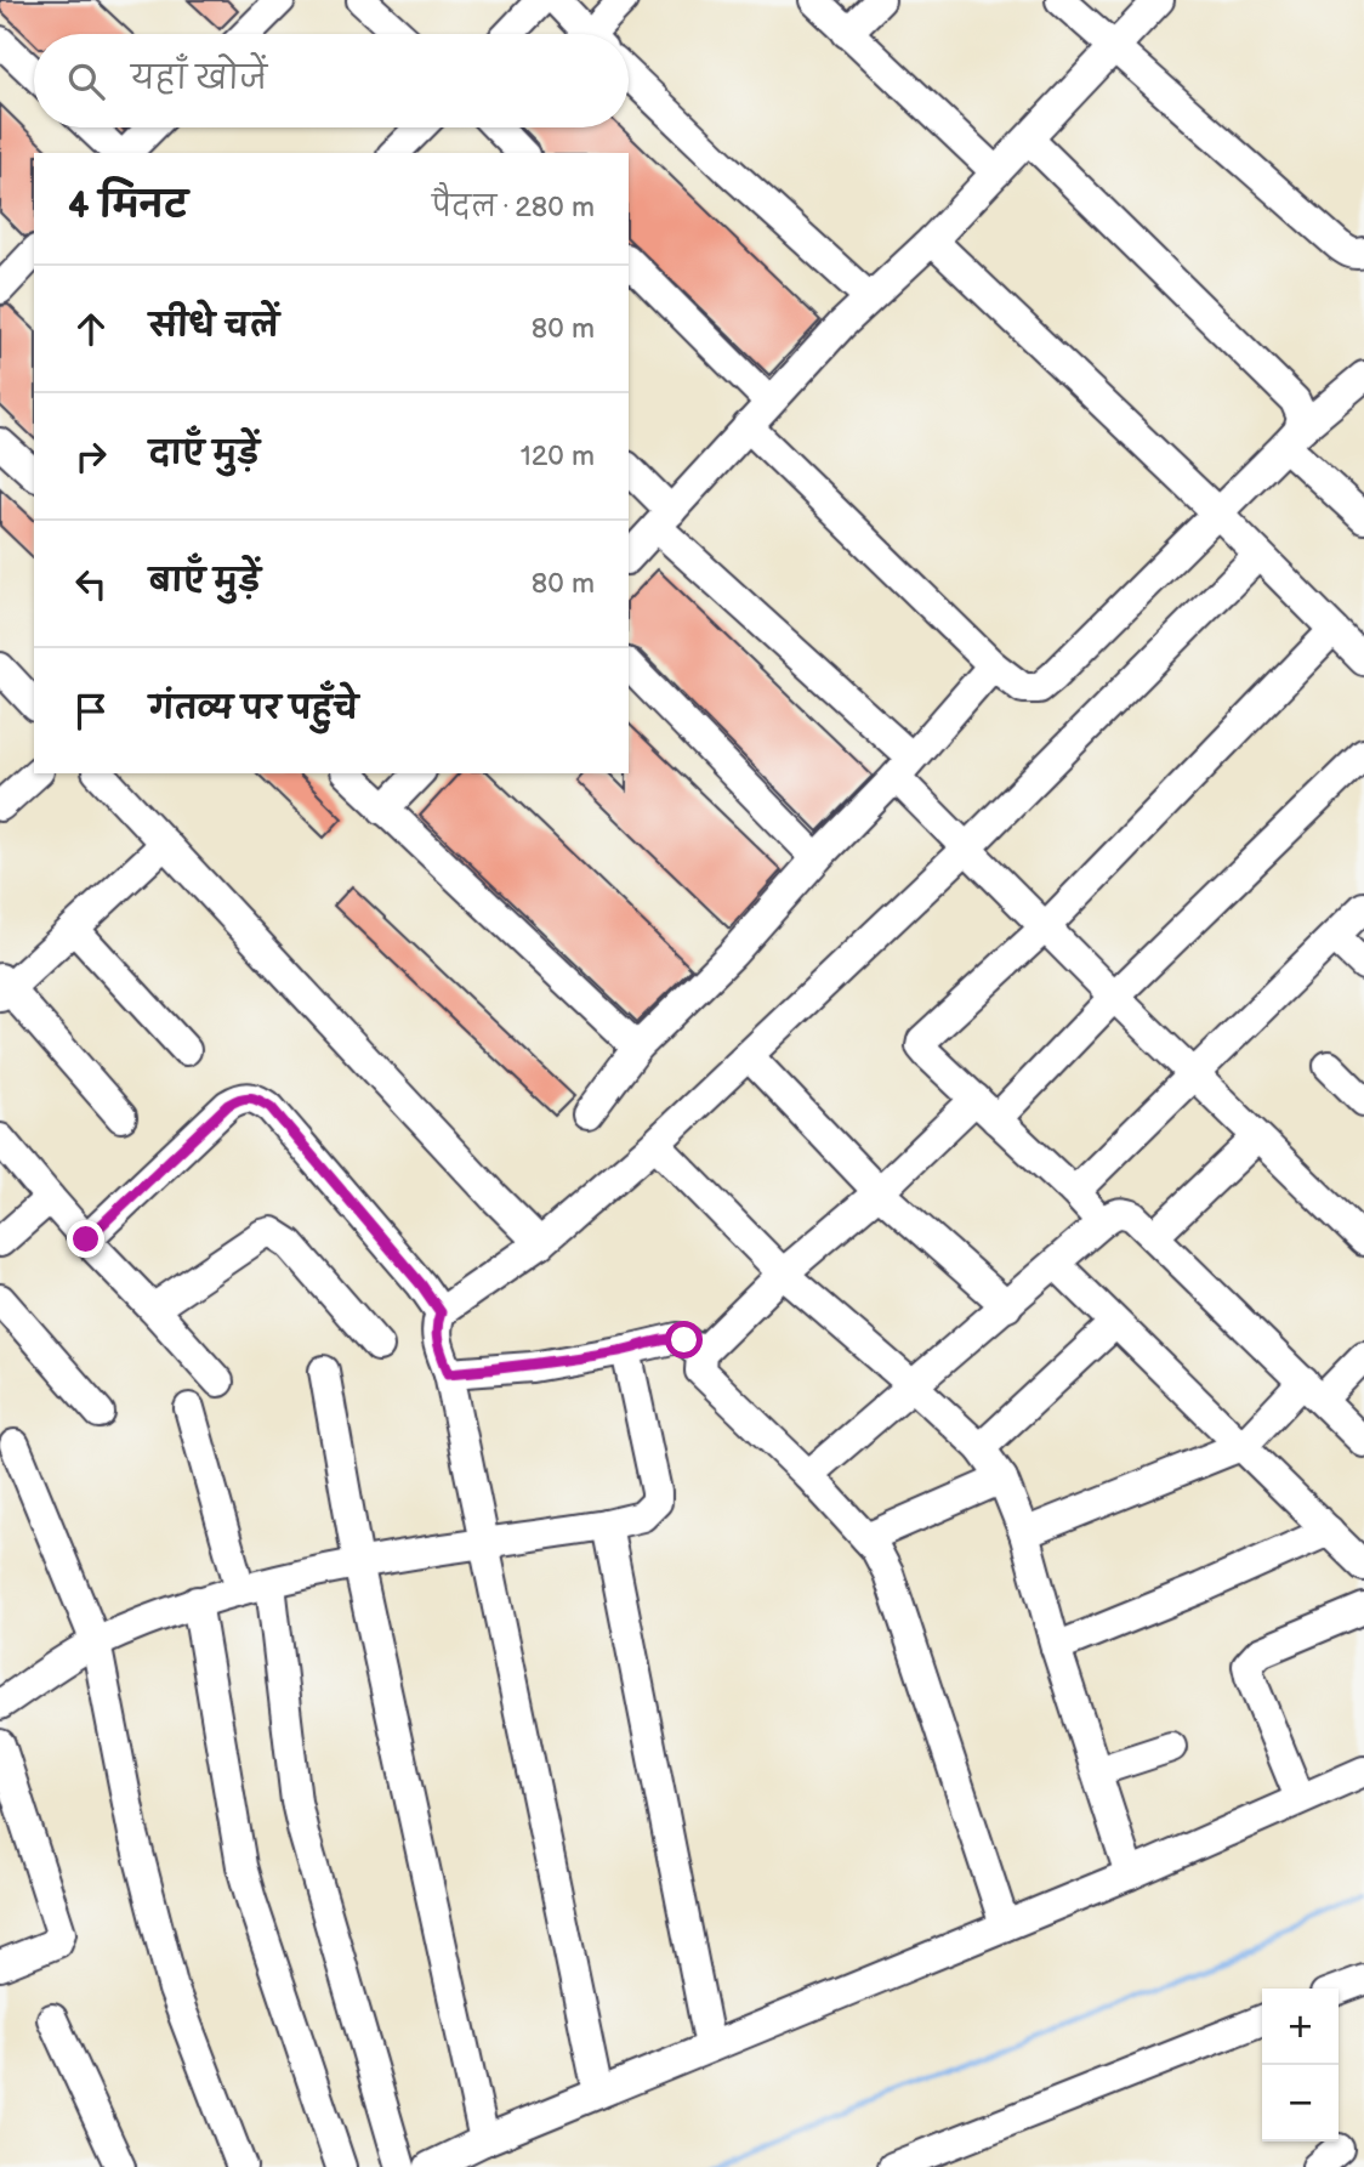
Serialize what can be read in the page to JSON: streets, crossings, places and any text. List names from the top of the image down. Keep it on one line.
{"page":{"search":"यहाँ खोजें","heading":["4 मिनट","पैदल · 280 m"],"list":[["सीधे चलें","80 m"],["दाएँ मुड़ें","120 m"],["बाएँ मुड़ें","80 m"],"गंतव्य पर पहुँचे"],"map_buttons":["+","−"]}}
